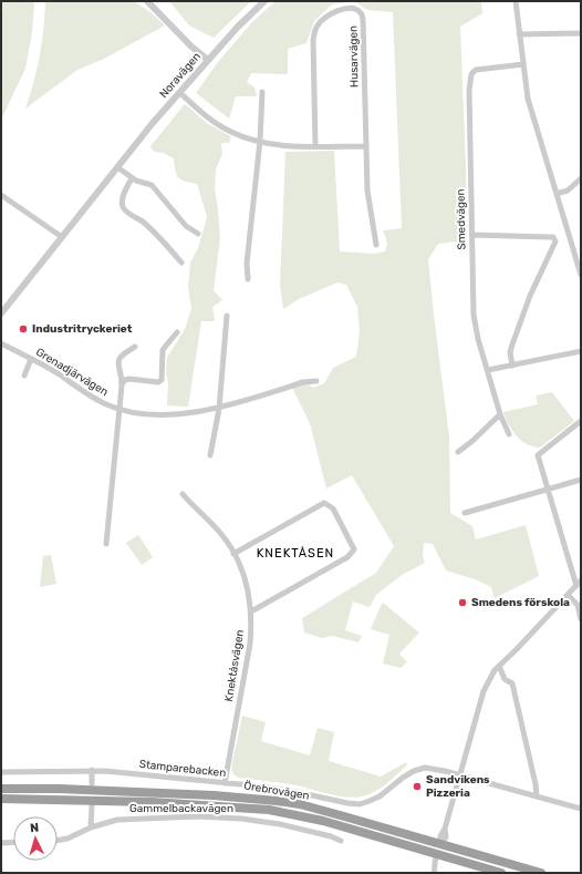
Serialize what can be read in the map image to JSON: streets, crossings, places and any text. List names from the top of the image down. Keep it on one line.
{"streets":{"highway":["Örebrovägen"],"street":["Husarvägen","Noravägen","Smedvägen","Grenadjärvägen","Knektåsvägen","Stamparebacken","Gammelbackavägen"]},"crossings":[["Knektåsvägen","Stamparebacken"]],"districts":["KNEKTÅSEN"],"places":["Industritryckeriet","Smedens förskola","Sandvikens Pizzeria"],"north":"top"}
